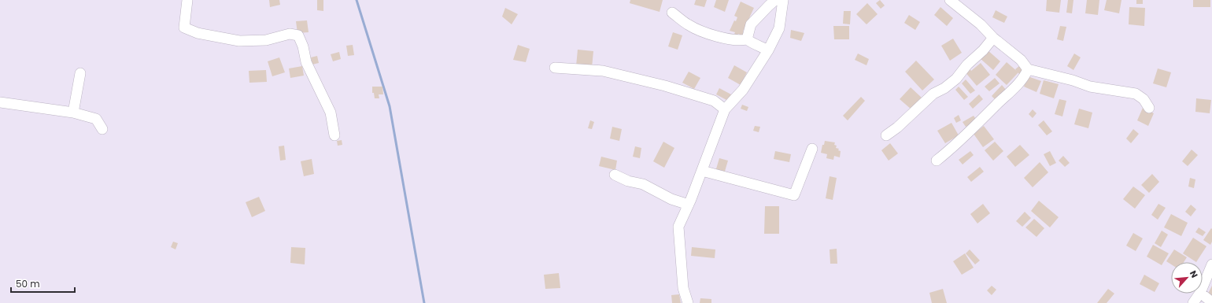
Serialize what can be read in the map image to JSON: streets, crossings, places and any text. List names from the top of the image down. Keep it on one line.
{"scale_bar":"50 m","north":"top right"}
